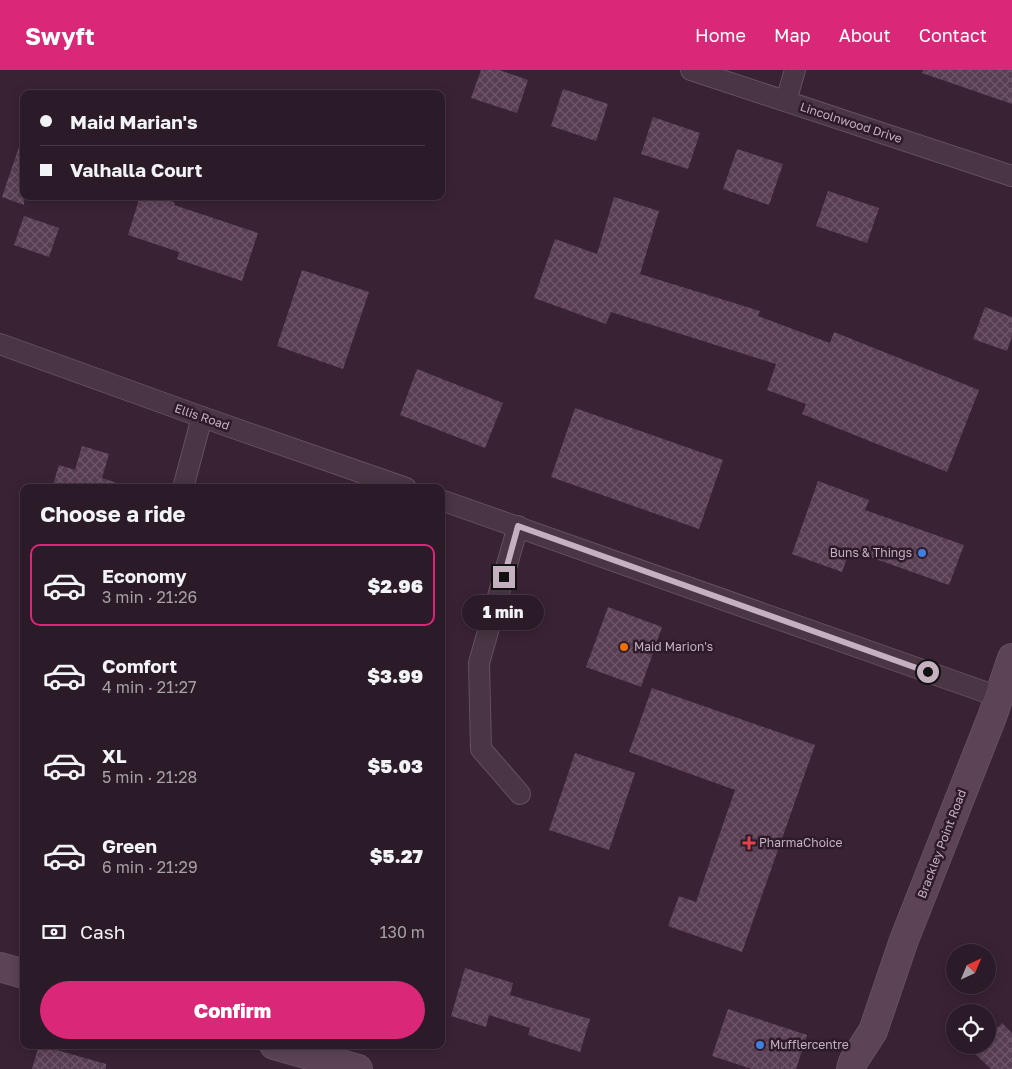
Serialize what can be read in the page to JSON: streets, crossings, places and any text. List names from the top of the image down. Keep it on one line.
{"streets":{"main road":["Brackley Point Road"],"street":["Lincolnwood Drive","Ellis Road"]},"places":{"other":["Buns & Things","Maid Marion's","Mufflercentre"],"health":["PharmaChoice"]},"north":"top right","page":{"header":"Swyft","nav":["Home","Map","About","Contact"],"banner":["Maid Marian's","Valhalla Court"],"heading":"Choose a ride","list":[{"name":"Economy","note":"3 min · 21:26","value":"$2.96"},{"name":"Comfort","note":"4 min · 21:27","value":"$3.99"},{"name":"XL","note":"5 min · 21:28","value":"$5.03"},{"name":"Green","note":"6 min · 21:29","value":"$5.27"}],"bubble":"1 min","pay":["Cash","130 m"],"buttons":"Confirm"}}
